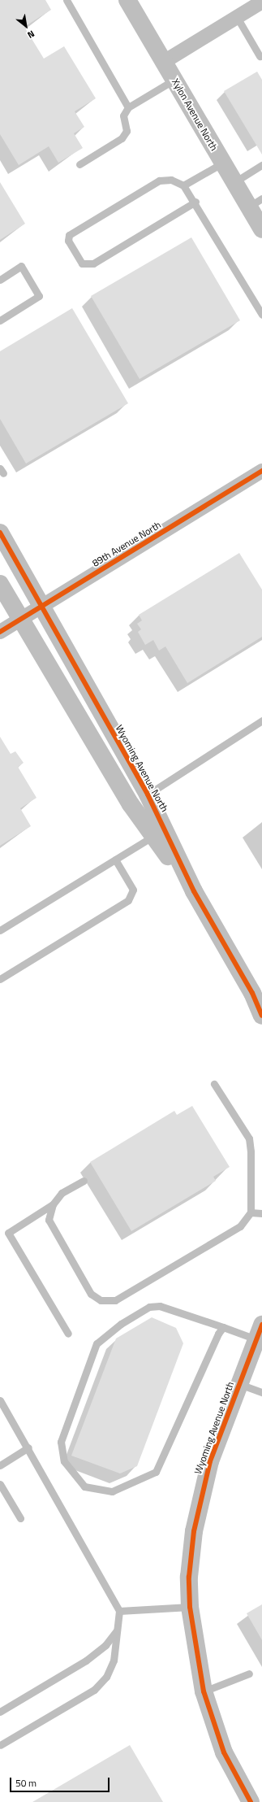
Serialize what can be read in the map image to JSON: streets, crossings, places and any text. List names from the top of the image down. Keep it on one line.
{"streets":{"street":["Xylon Avenue North","89th Avenue North","Wyoming Avenue North"]},"crossings":[["89th Avenue North","Wyoming Avenue North"]],"scale_bar":"50 m","north":"bottom right"}
